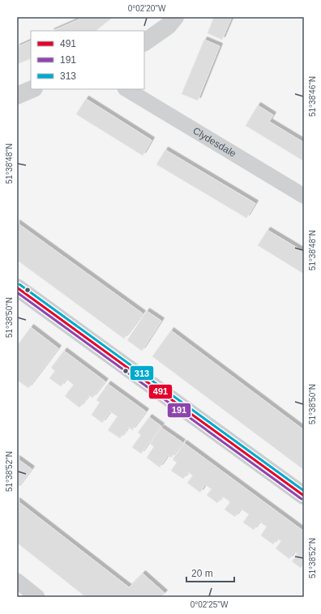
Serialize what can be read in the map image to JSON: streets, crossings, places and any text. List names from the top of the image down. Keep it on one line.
{"streets":{"street":["Clydesdale"]},"lines":["transit line 313","transit line 491","transit line 191"],"legend":["491","191","313"],"scale_bar":"20 m","coordinates":["0°02'20\"W","51°38'46\"N","51°38'48\"N","51°38'50\"N","51°38'52\"N","0°02'25\"W"]}
